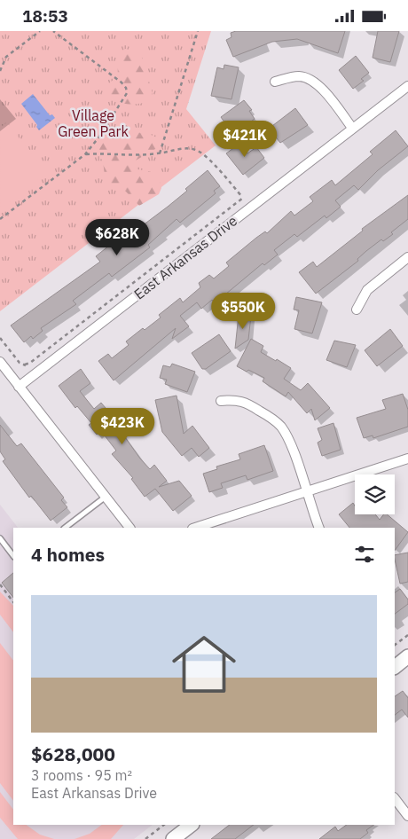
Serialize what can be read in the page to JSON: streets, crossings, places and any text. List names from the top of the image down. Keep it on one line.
{"streets":{"street":["East Arkansas Drive"]},"parks":["Village Green Park"],"page":{"status":"18:53","price":["$421K","$628K","$550K","$423K"],"heading":"4 homes","list":[{"name":"$628,000","note":"3 rooms · 95 m² · East Arkansas Drive"}]}}
